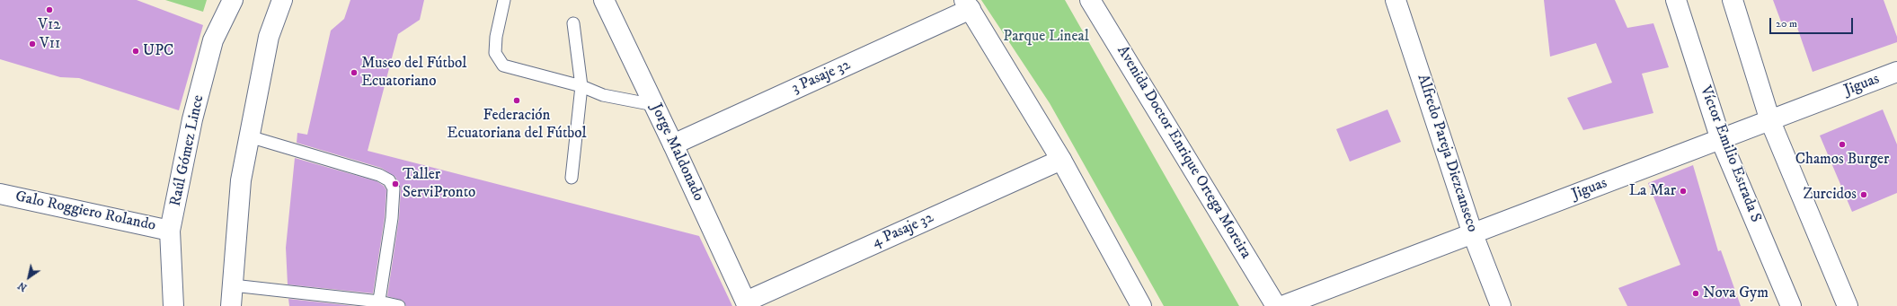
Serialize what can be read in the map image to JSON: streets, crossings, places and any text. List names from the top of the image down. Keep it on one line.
{"streets":{"street":["3 Pasaje 32","Jiguas","Raúl Gómez Lince","Jorge Maldonado","Avenida Doctor Enrique Ortega Moreira","Alfredo Pareja Diezcanseco","Víctor Emilio Estrada S","Galo Roggiero Rolando","4 Pasaje 32"]},"crossings":[["3 Pasaje 32","Jorge Maldonado"],["Jiguas","Alfredo Pareja Diezcanseco"],["Jiguas","Víctor Emilio Estrada S"],["Raúl Gómez Lince","Galo Roggiero Rolando"],["Jorge Maldonado","4 Pasaje 32"]],"parks":["Parque Lineal"],"places":["V12","V11","UPC","Museo del Fútbol Ecuatoriano","Federación Ecuatoriana del Fútbol","Chamos Burger","Taller ServiPronto","La Mar","Zurcidos","Nova Gym"],"scale_bar":"20 m","north":"bottom left"}
